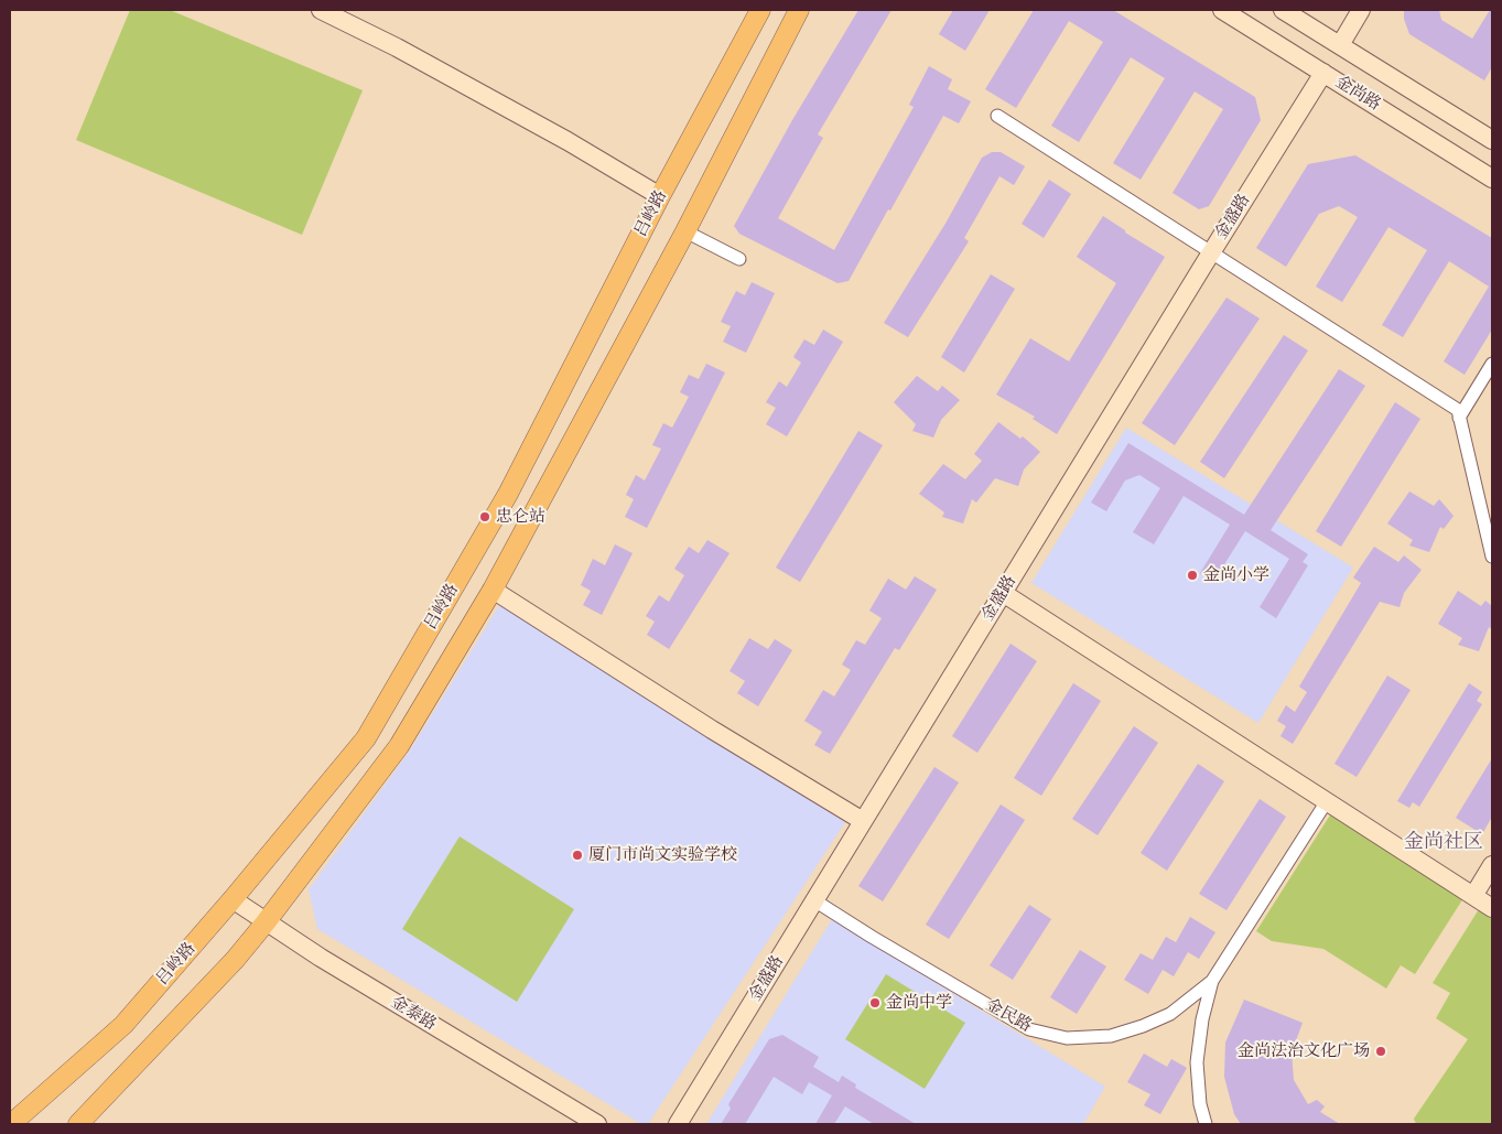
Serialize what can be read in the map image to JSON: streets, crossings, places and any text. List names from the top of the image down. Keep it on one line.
{"streets":{"main road":["吕岭路"],"street":["金尚路","金盛路","金泰路","金民路"]},"crossings":[["金尚路","金盛路"],["吕岭路","金泰路"],["金盛路","金民路"]],"districts":["金尚社区"],"places":["忠仑站","金尚小学","厦门市尚文实验学校","金尚中学","金尚法治文化广场"]}
